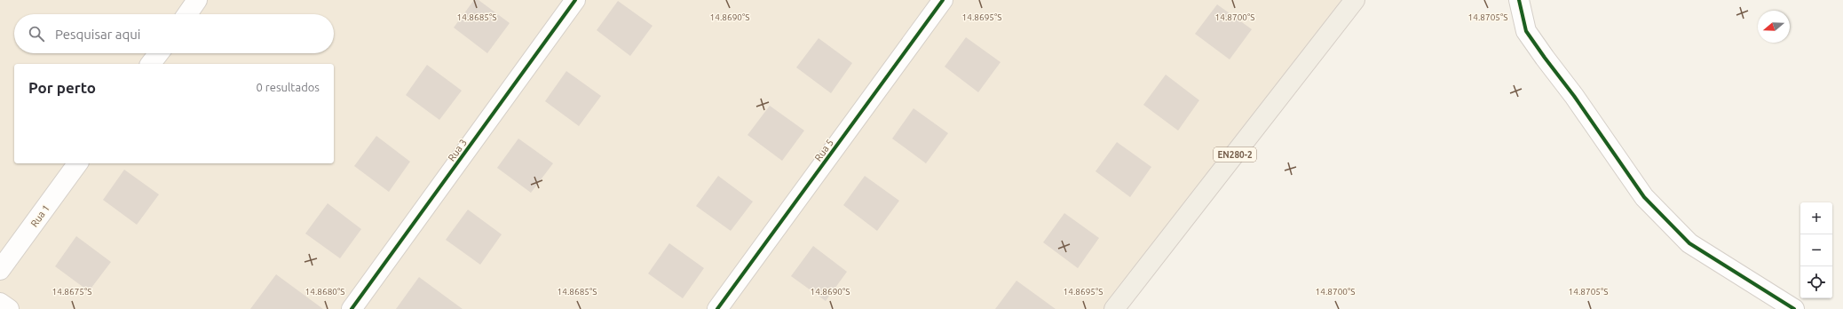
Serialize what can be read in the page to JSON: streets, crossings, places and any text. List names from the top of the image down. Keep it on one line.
{"streets":{"main road":["EN280-2"],"street":["Rua 3","Rua 5","Rua 1"]},"north":"left","page":{"search":"Pesquisar aqui","heading":["Por perto","0 resultados"],"map_buttons":["+","−"]},"coordinates":["14.8685°S","14.8690°S","14.8695°S","14.8700°S","14.8705°S","14.8675°S","14.8680°S"]}
